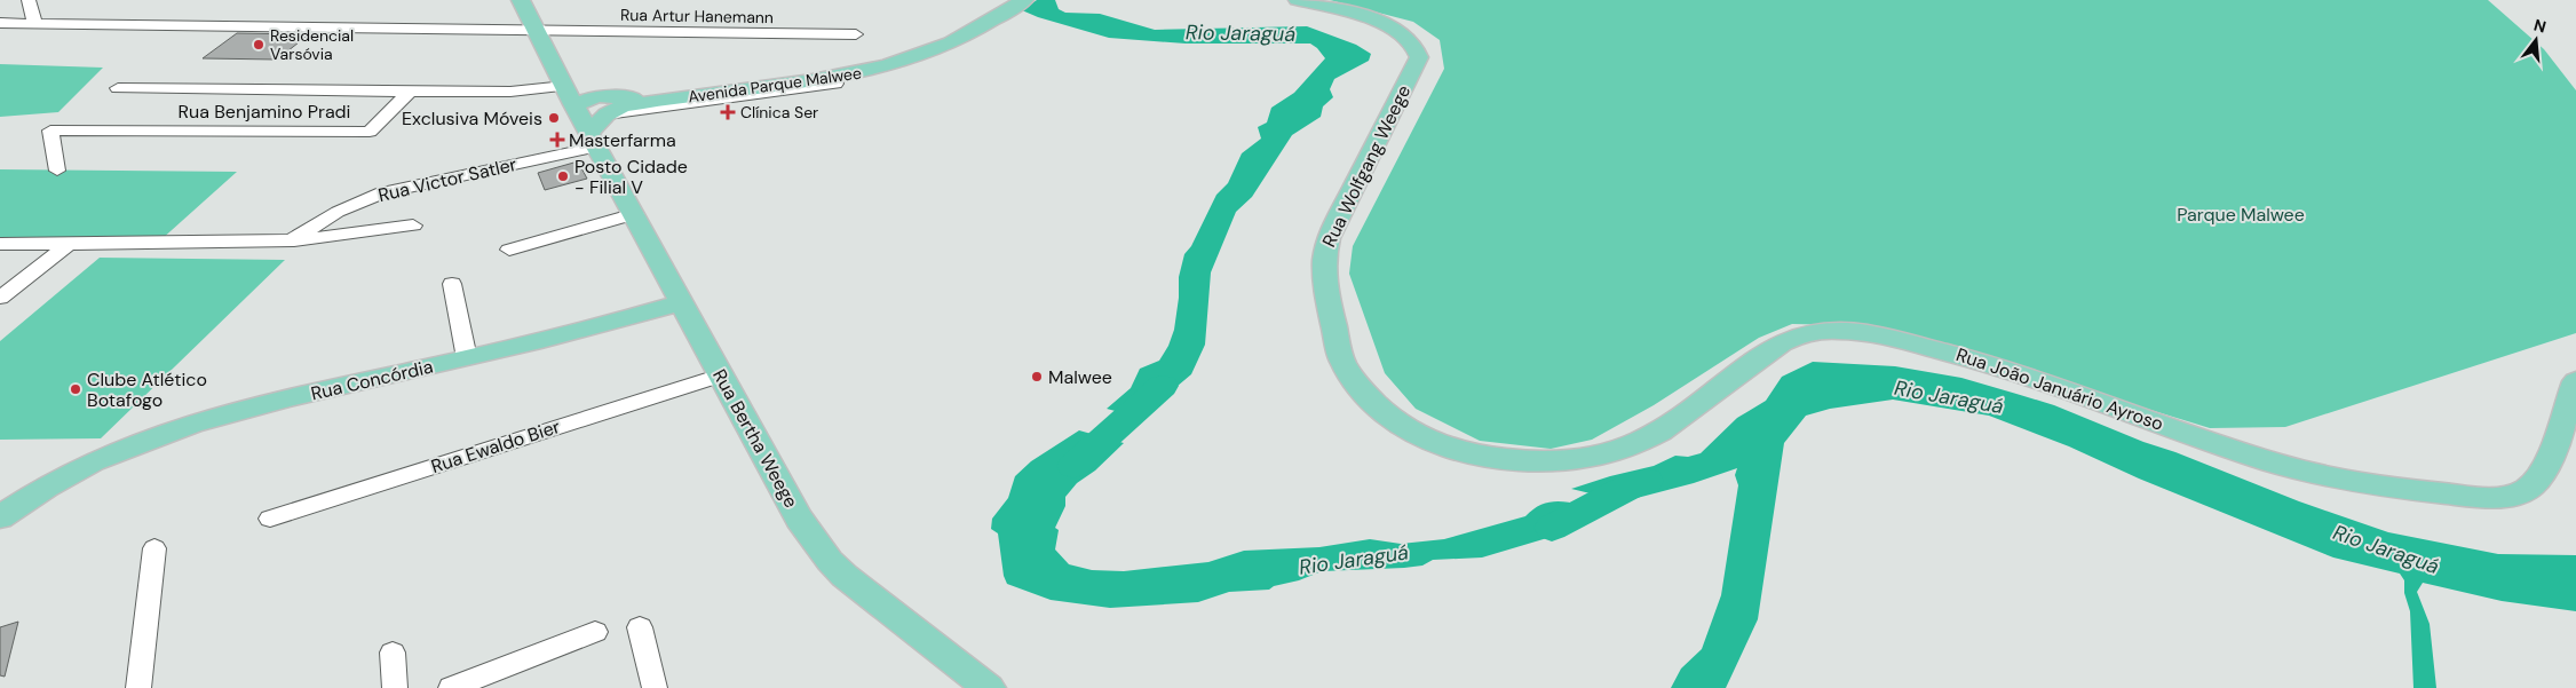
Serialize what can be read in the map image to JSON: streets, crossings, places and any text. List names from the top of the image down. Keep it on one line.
{"streets":{"main road":["Avenida Parque Malwee","Rua Wolfgang Weege","Rua Concórdia","Rua João Januário Ayroso","Rua Bertha Weege"],"street":["Rua Artur Hanemann","Rua Benjamino Pradi","Rua Victor Satler","Rua Ewaldo Bier"]},"crossings":[["Rua Artur Hanemann","Rua Bertha Weege"],["Avenida Parque Malwee","Rua Victor Satler"],["Avenida Parque Malwee","Rua Bertha Weege"],["Rua Wolfgang Weege","Rua João Januário Ayroso"],["Rua Victor Satler","Rua Bertha Weege"],["Rua Concórdia","Rua Bertha Weege"],["Rua Bertha Weege","Rua Ewaldo Bier"]],"water":["Rio Jaraguá"],"parks":["Parque Malwee"],"places":{"other":["Residencial Varsóvia","Exclusiva Móveis","Posto Cidade - Filial V","Malwee","Clube Atlético Botafogo"],"health":["Clínica Ser","Masterfarma"]},"north":"top"}
